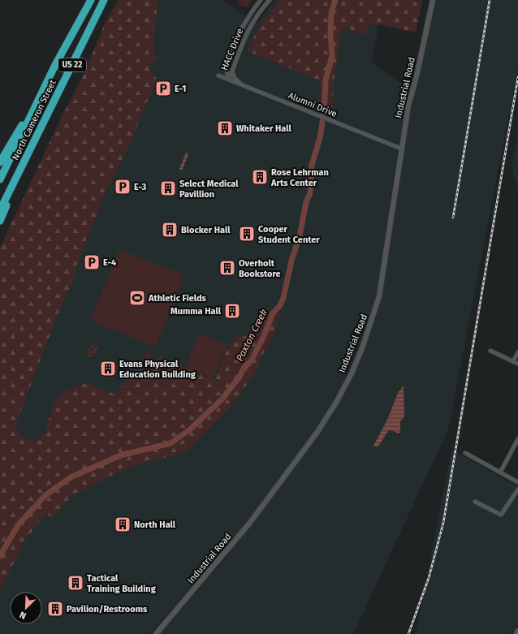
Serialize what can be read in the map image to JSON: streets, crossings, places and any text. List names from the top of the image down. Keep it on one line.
{"streets":{"highway":["US 22","North Cameron Street"],"street":["HACC Drive","Industrial Road","Alumni Drive"]},"crossings":[["HACC Drive","Alumni Drive"],["US 22","North Cameron Street"],["Industrial Road","Alumni Drive"]],"water":["Paxton Creek"],"places":{"parking":["E-1","E-3","E-4"],"building":["Whitaker Hall","Rose Lehrman Arts Center","Select Medical Pavillion","Blocker Hall","Cooper Student Center","Overholt Bookstore","Mumma Hall","Evans Physical Education Building","North Hall","Tactical Training Building","Pavilion/Restrooms"],"sports":["Athletic Fields"]},"north":"bottom left"}
